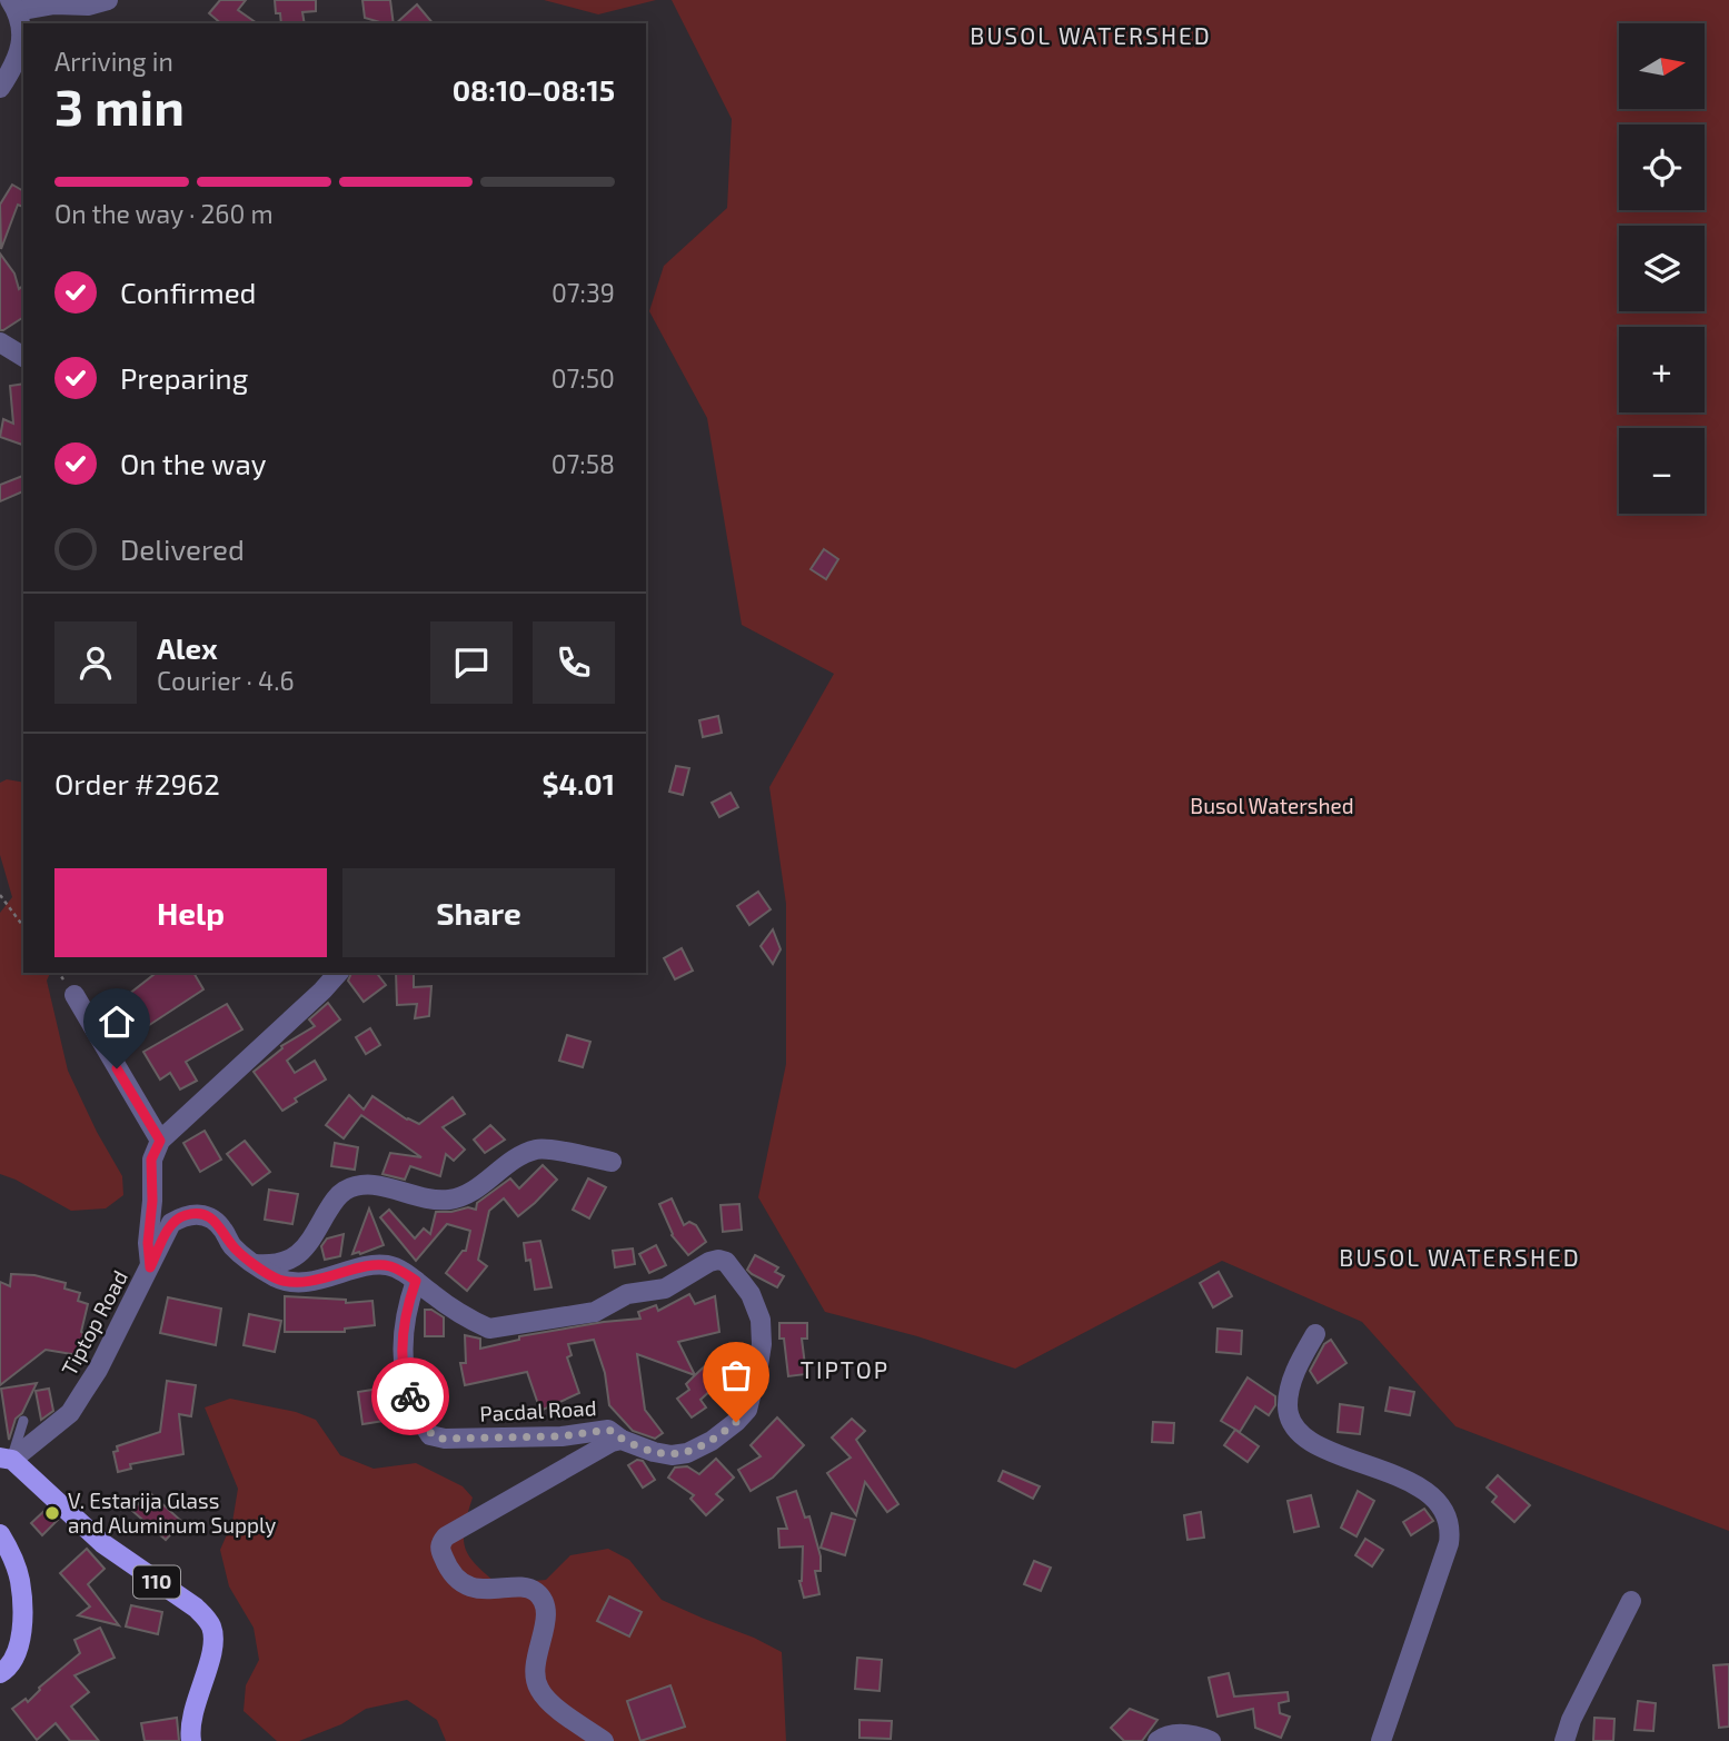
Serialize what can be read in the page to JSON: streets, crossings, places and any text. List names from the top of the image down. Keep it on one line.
{"streets":{"main road":["110"],"street":["Tiptop Road","Pacdal Road"]},"crossings":[["Tiptop Road","Pacdal Road"],["Tiptop Road","110"]],"districts":["BUSOL WATERSHED","BUSOL WATERSHED","TIPTOP"],"parks":["Busol Watershed"],"places":["V. Estarija Glass and Aluminum Supply"],"north":"right","page":{"map_buttons":["+","−"],"heading":["3 min","Arriving in","08:10–08:15"],"panel":["Alex","Courier · 4.6","Order #2962","$4.01"],"bar":"On the way · 260 m","list":[["Confirmed","07:39"],["Preparing","07:50"],["On the way","07:58"],"Delivered"],"buttons":["Help","Share"]}}
